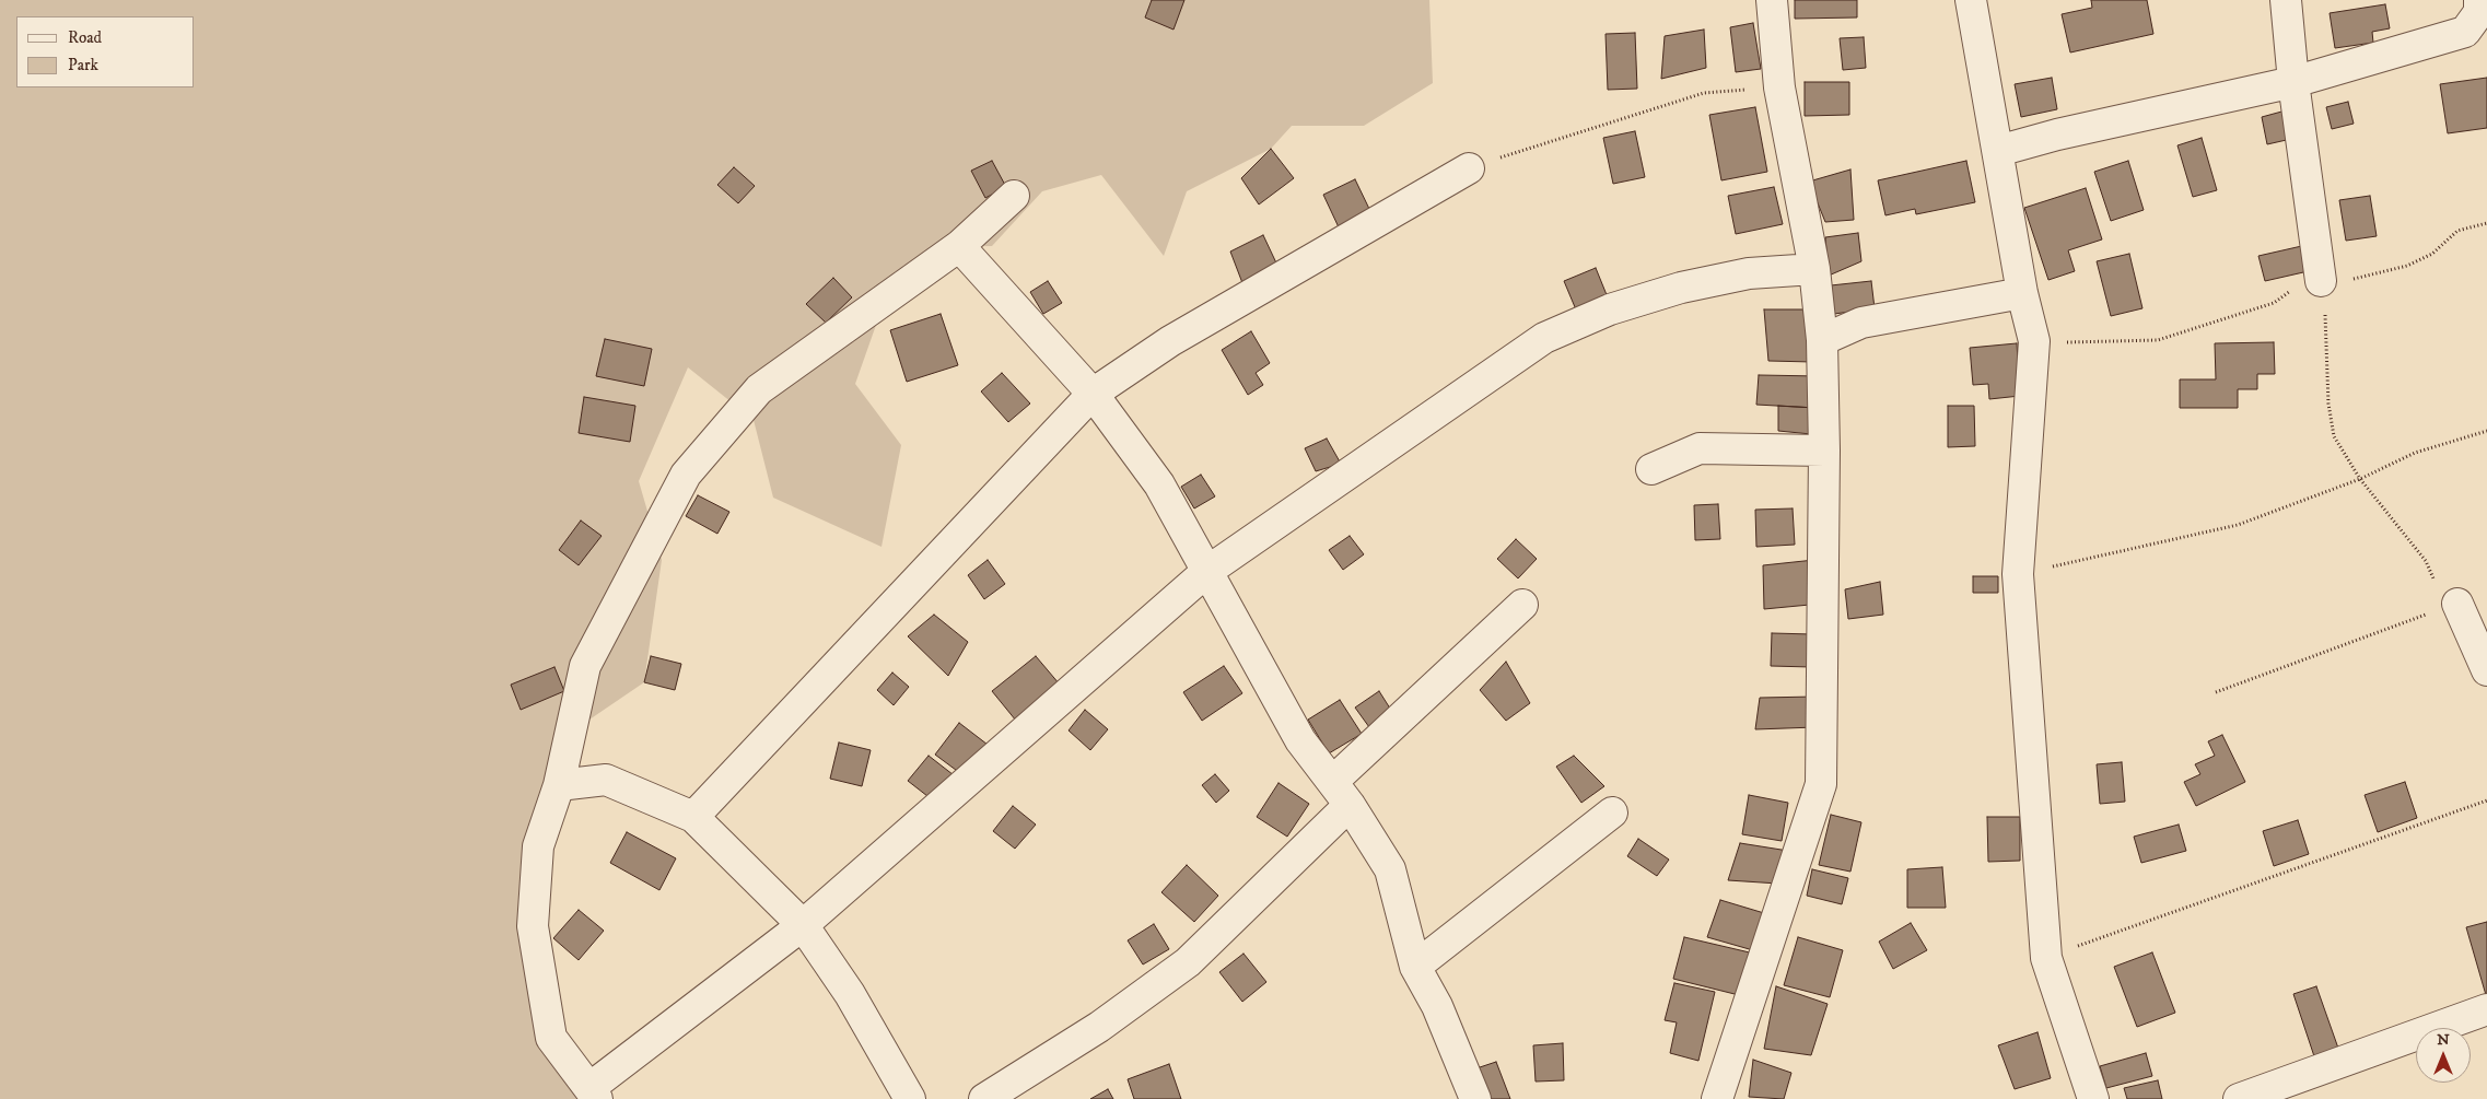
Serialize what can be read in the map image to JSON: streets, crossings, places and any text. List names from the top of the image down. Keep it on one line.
{"legend":["Road","Park"],"north":"top"}
